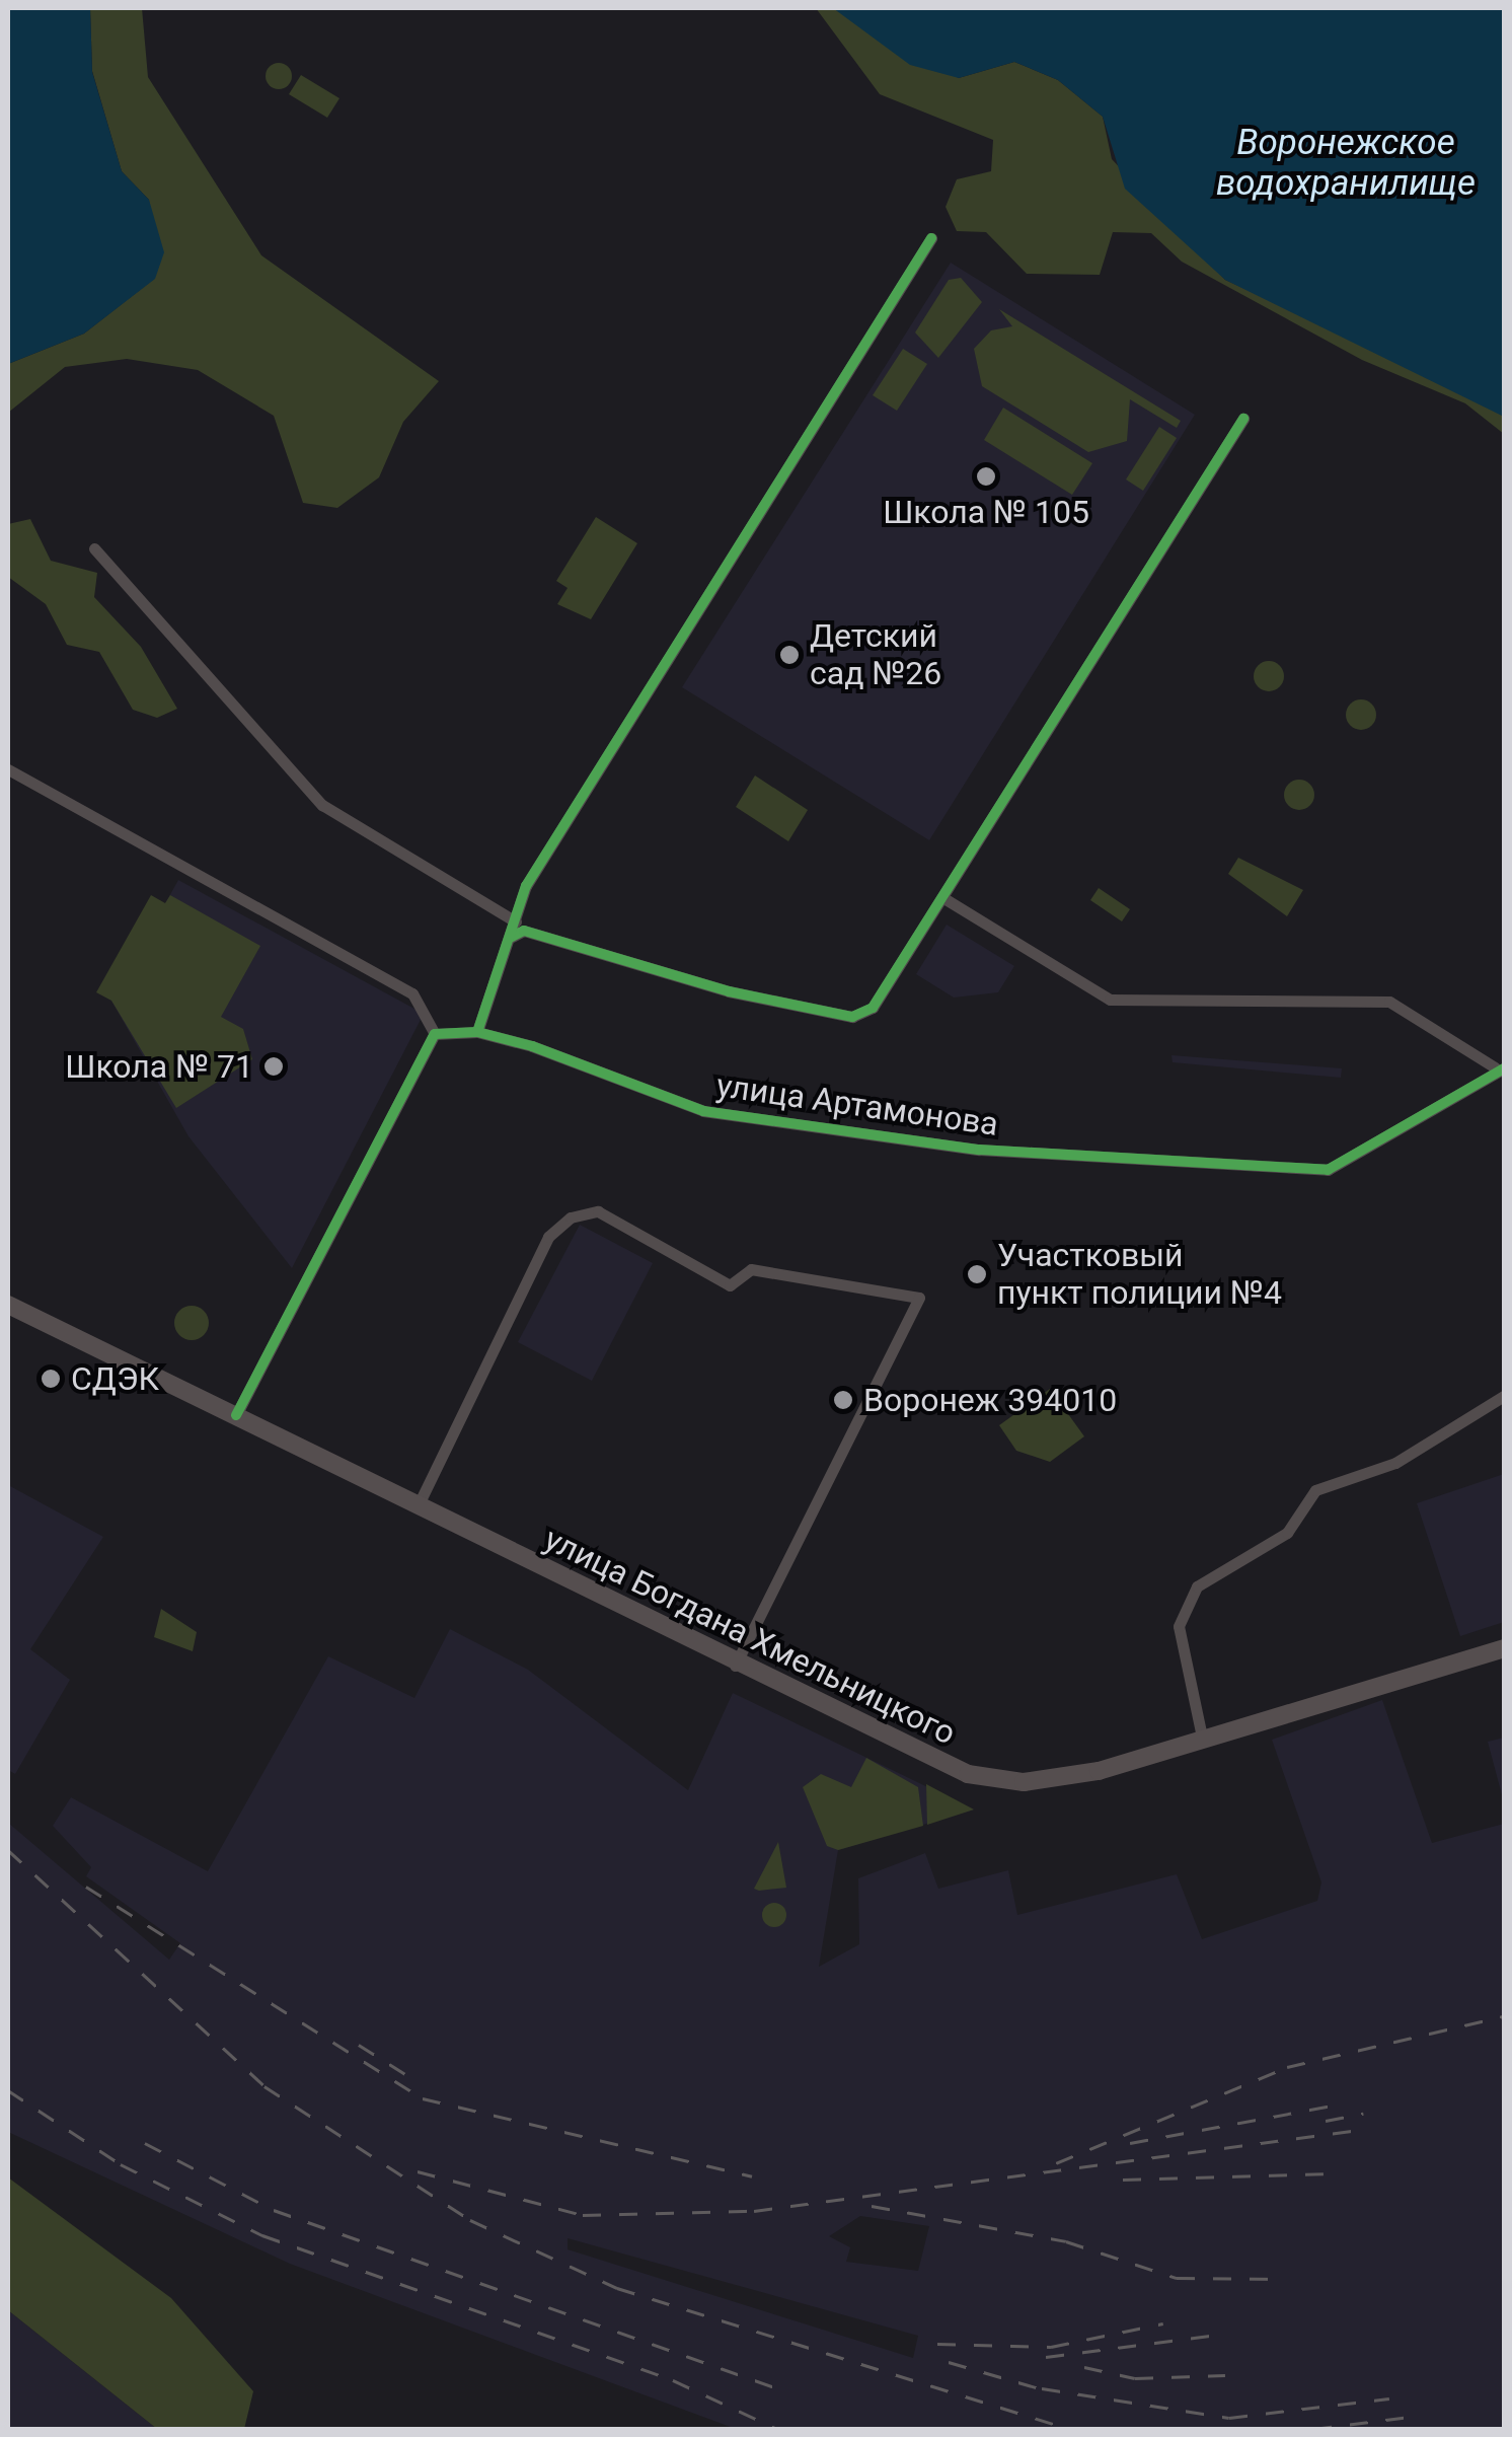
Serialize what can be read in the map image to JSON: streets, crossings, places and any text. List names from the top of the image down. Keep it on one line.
{"streets":{"main road":["улица Богдана Хмельницкого"],"street":["улица Артамонова"]},"water":["Воронежское водохранилище"],"places":["Школа № 105","Детский сад №26","Школа № 71","Участковый пункт полиции №4","СДЭК","Воронеж 394010"]}
